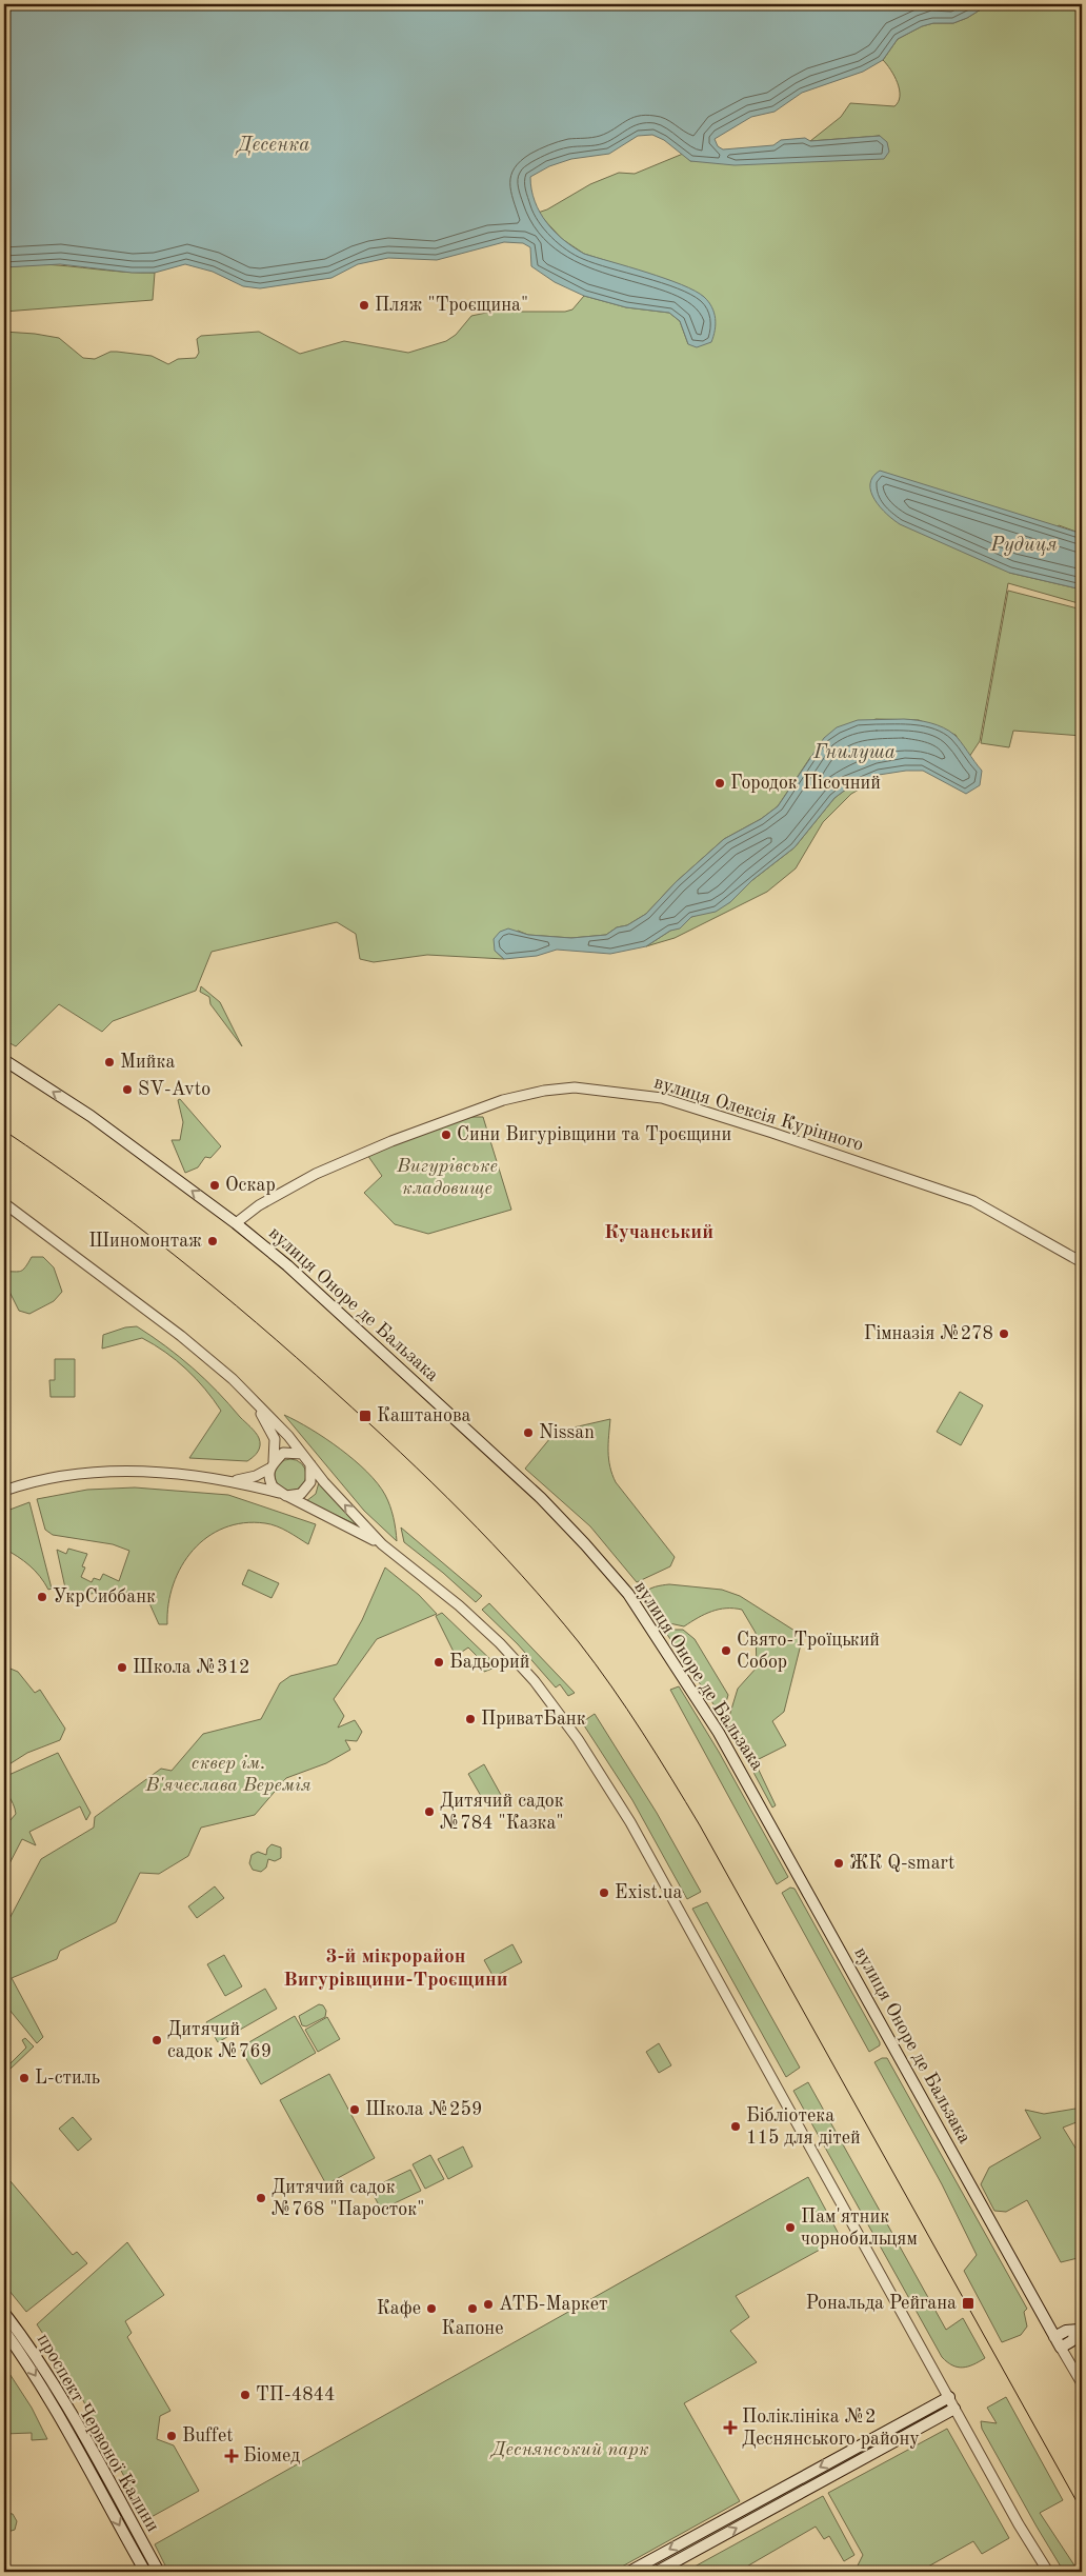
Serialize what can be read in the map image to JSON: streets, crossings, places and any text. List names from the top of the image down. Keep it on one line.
{"streets":{"main road":["вулиця Оноре де Бальзака","проспект Червоної Калини"],"street":["вулиця Олексія Курінного"]},"crossings":[["вулиця Олексія Курінного","вулиця Оноре де Бальзака"]],"districts":["Кучанський","3-й мікрорайон Вигурівщини-Троєщини"],"water":["Десенка","Рудиця","Гнилуша"],"parks":["Вигурівське кладовище","сквер ім. В'ячеслава Веремія","Деснянський парк"],"places":{"other":["Пляж \"Троєщина\"","Городок Пісочний","Мийка","SV-Avto","Сини Вигурівщини та Троєщини","Оскар","Шиномонтаж","Гімназія №278","Nissan","УкрСиббанк","Свято-Троїцький Собор","Бадьорий","Школа №312","ПриватБанк","Дитячий садок №784 \"Казка\"","ЖК Q-smart","Exist.ua","Дитячий садок №769","L-стиль","Школа №259","Бібліотека 115 для дітей","Дитячий садок №768 \"Паросток\"","Пам'ятник чорнобильцям","АТБ-Маркет","Кафе","Капоне","ТП-4844","Buffet"],"transit":["Каштанова","Рональда Рейгана"],"health":["Поліклініка №2 Деснянського району","Біомед"]}}
